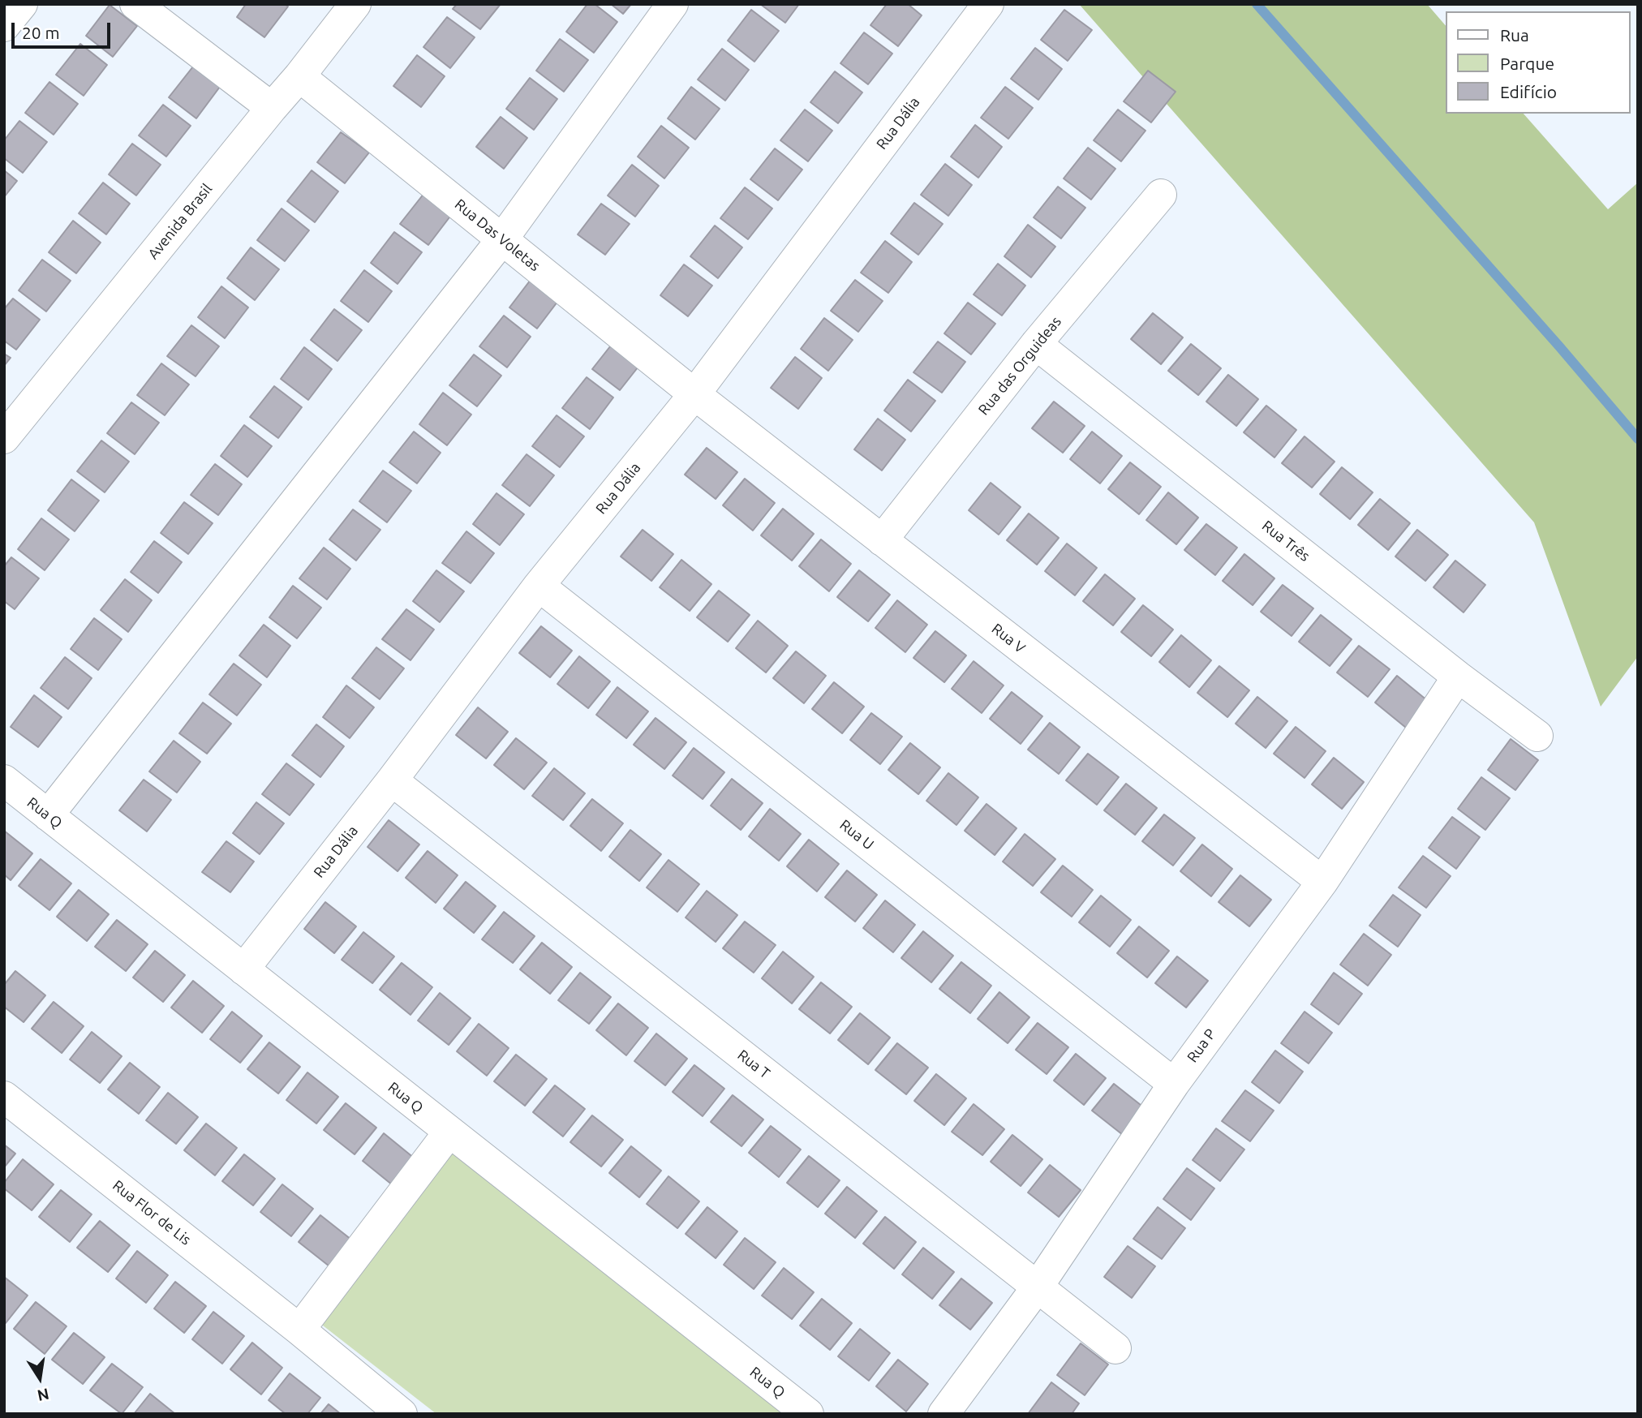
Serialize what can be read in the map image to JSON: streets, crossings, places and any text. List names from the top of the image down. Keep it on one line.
{"streets":{"street":["Rua Dália","Avenida Brasil","Rua Das Voletas","Rua das Orguideas","Rua Três","Rua V","Rua Q","Rua U","Rua P","Rua T","Rua Flor de Lis"]},"crossings":[["Rua Dália","Rua Das Voletas"],["Rua Dália","Rua V"],["Rua Dália","Rua Q"],["Rua Dália","Rua U"],["Rua Dália","Rua T"],["Avenida Brasil","Rua Das Voletas"],["Rua Das Voletas","Rua V"],["Rua das Orguideas","Rua Três"],["Rua das Orguideas","Rua V"],["Rua Três","Rua P"],["Rua V","Rua P"],["Rua U","Rua P"],["Rua P","Rua T"]],"legend":["Rua","Parque","Edifício"],"scale_bar":"20 m","north":"bottom"}
